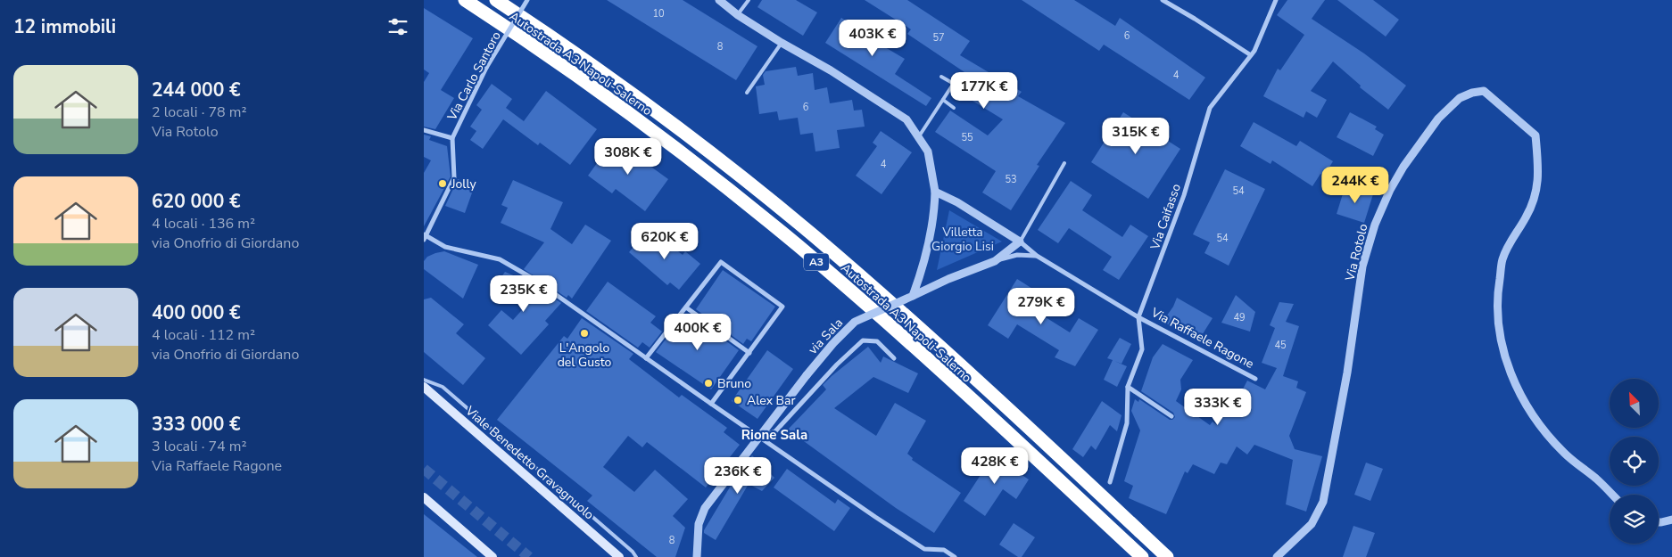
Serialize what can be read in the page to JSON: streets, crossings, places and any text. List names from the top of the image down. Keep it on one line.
{"streets":{"highway":["Autostrada A3 Napoli-Salerno","A3"],"main road":["Viale Benedetto Gravagnuolo"],"street":["Via Carlo Santoro","Via Caifasso","Via Rotolo","via Sala","Via Raffaele Ragone"]},"crossings":[["Via Caifasso","Via Raffaele Ragone"]],"districts":["Rione Sala"],"parks":["Villetta Giorgio Lisi"],"places":["Jolly","L'Angolo del Gusto","Bruno","Alex Bar"],"house_numbers":["10","6","57","8","4","6","55","4","53","54","54","49","45","8"],"north":"top left","page":{"heading":"12 immobili","price":["403K €","177K €","315K €","308K €","244K €","620K €","235K €","279K €","400K €","333K €","428K €","236K €"],"list":[{"name":"244 000 €","note":"2 locali · 78 m² · Via Rotolo"},{"name":"620 000 €","note":"4 locali · 136 m² · via Onofrio di Giordano"},{"name":"400 000 €","note":"4 locali · 112 m² · via Onofrio di Giordano"},{"name":"333 000 €","note":"3 locali · 74 m² · Via Raffaele Ragone"}]}}
